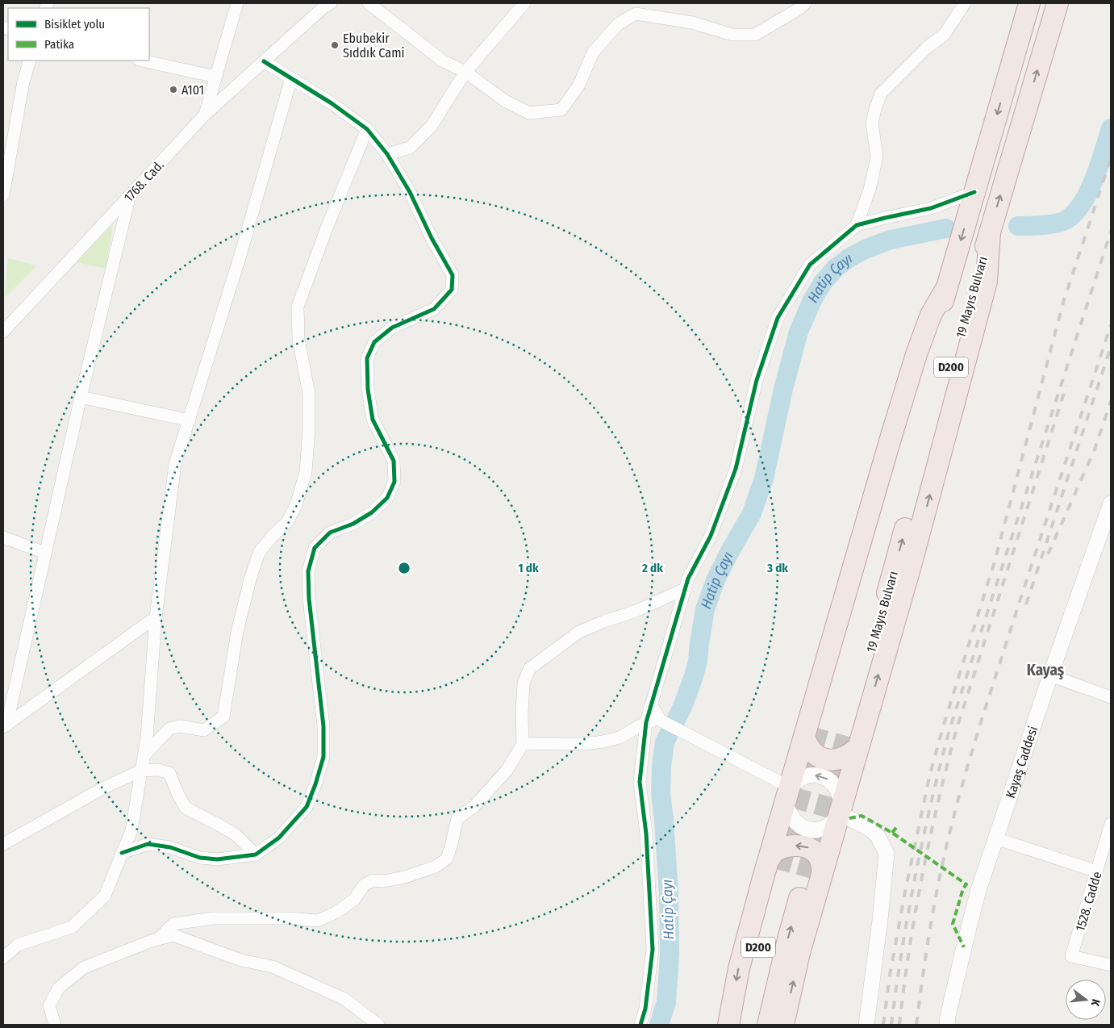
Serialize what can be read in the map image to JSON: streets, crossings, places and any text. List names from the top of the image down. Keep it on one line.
{"streets":{"highway":["19 Mayıs Bulvarı","D200"],"street":["1768. Cad.","Kayaş Caddesi","1528. Cadde"]},"crossings":[["19 Mayıs Bulvarı","D200"]],"districts":["Kayaş"],"water":["Hatip Çayı"],"places":["Ebubekir Sıddık Cami","A101"],"legend":["Bisiklet yolu","Patika"],"north":"right","rings":["1 dk","2 dk","3 dk"]}
